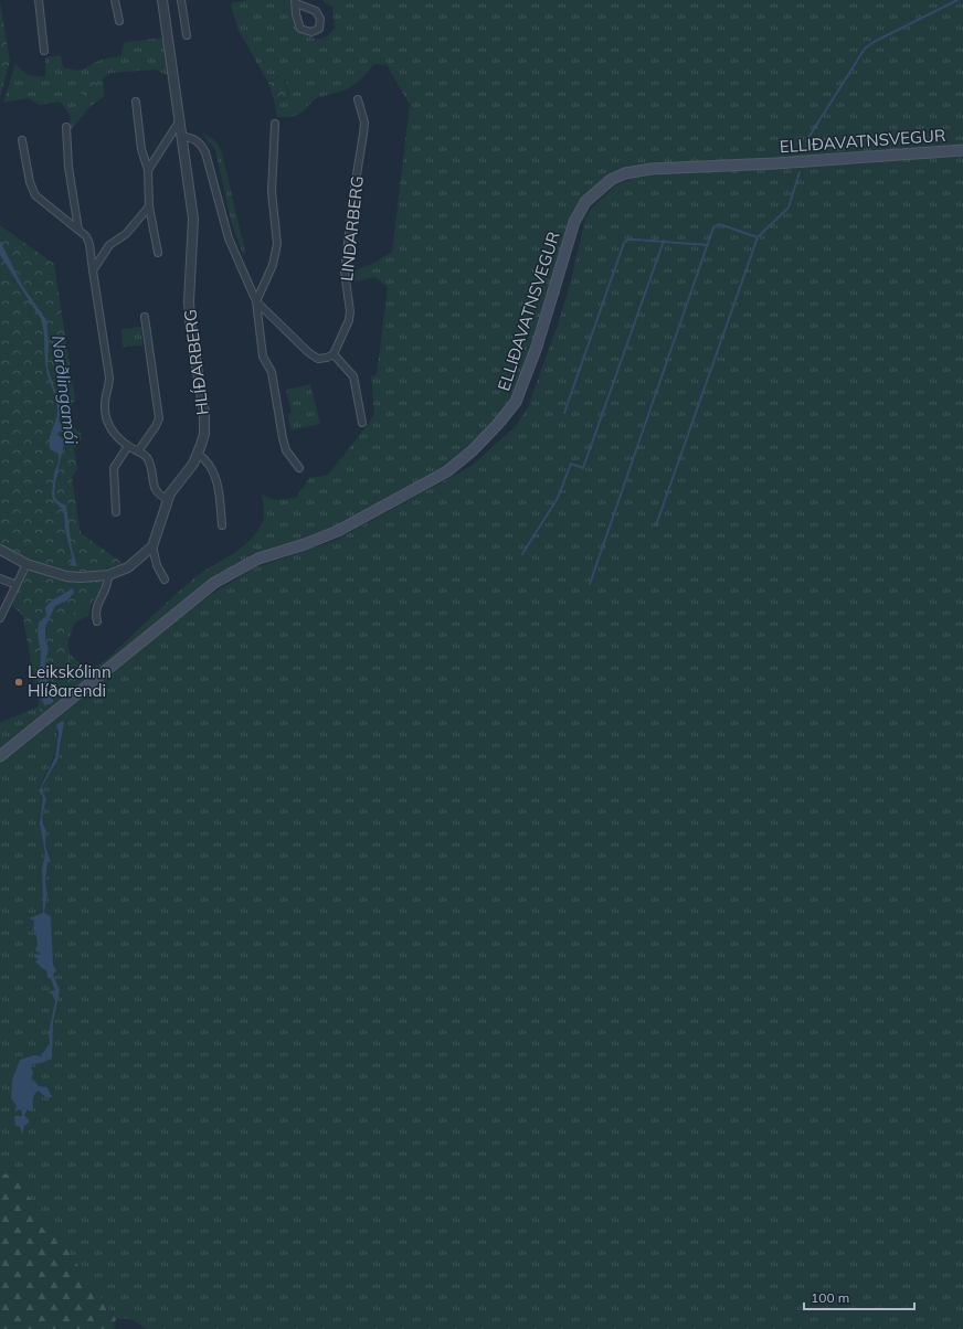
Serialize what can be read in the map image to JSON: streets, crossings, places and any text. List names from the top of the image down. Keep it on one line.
{"streets":{"main road":["ELLIÐAVATNSVEGUR"],"street":["LINDARBERG","HLÍÐARBERG"]},"water":["Norðlingamói"],"places":["Leikskólinn Hlíðarendi"],"scale_bar":"100 m"}
